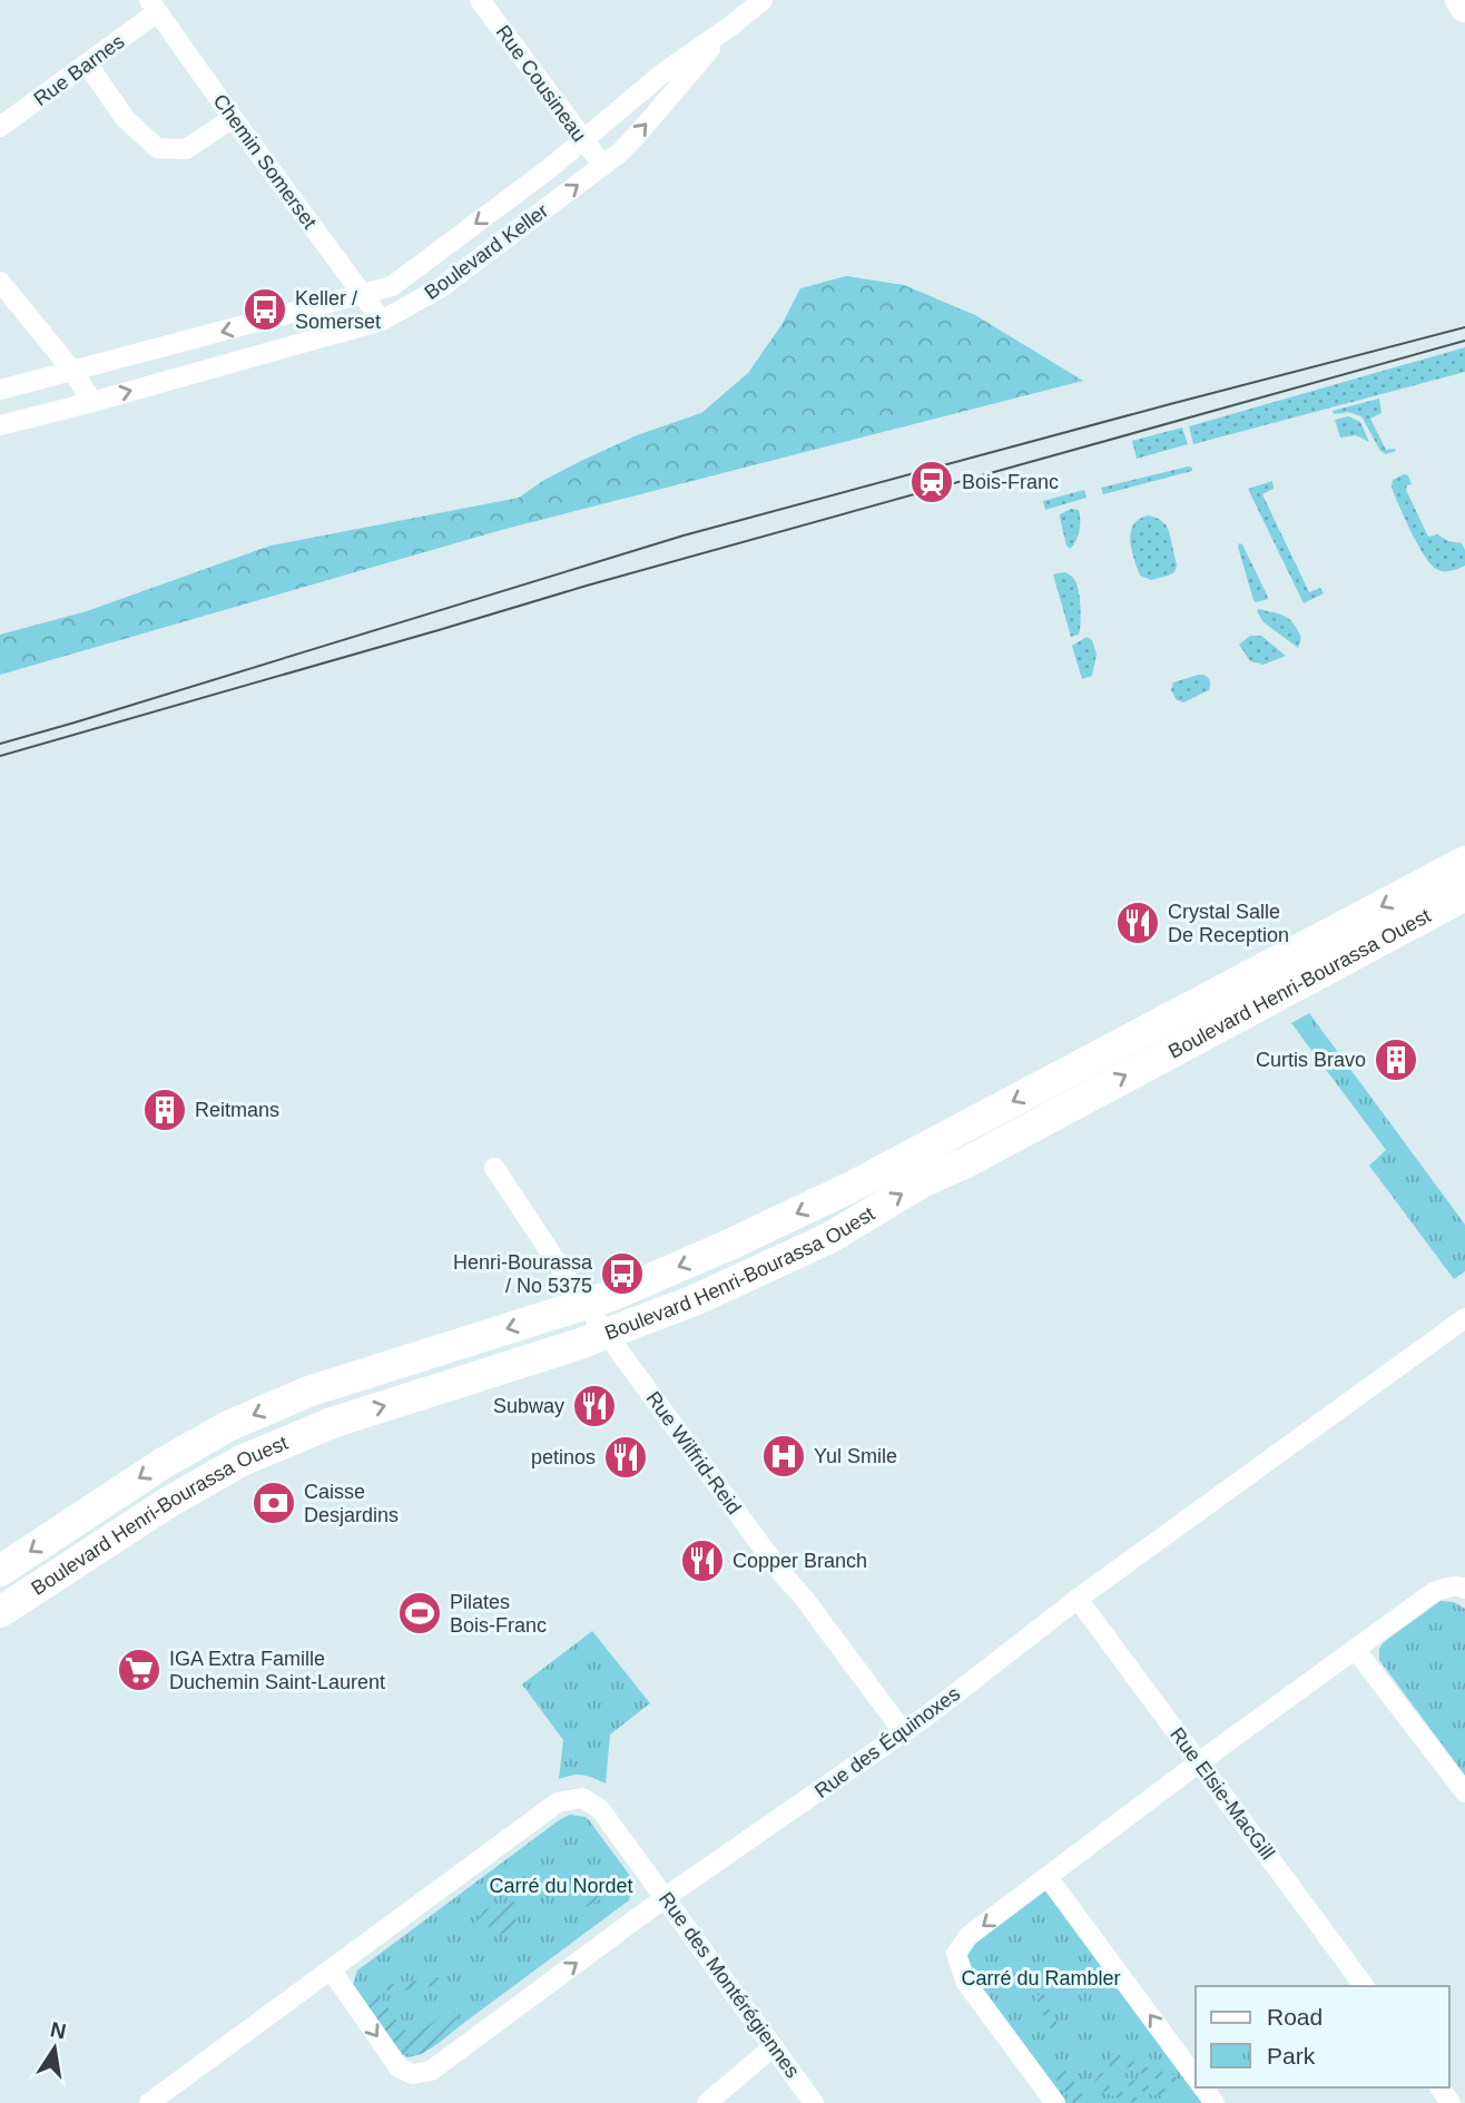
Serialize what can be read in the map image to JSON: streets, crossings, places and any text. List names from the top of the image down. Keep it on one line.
{"streets":{"main road":["Boulevard Henri-Bourassa Ouest"],"street":["Rue Barnes","Rue Cousineau","Chemin Somerset","Boulevard Keller","Rue Wilfrid-Reid","Rue des Équinoxes","Rue Elsie-MacGill","Rue des Montérégiennes"]},"crossings":[["Rue Barnes","Chemin Somerset"],["Rue Cousineau","Boulevard Keller"],["Chemin Somerset","Boulevard Keller"],["Boulevard Henri-Bourassa Ouest","Rue Wilfrid-Reid"],["Rue Wilfrid-Reid","Rue des Équinoxes"],["Rue des Équinoxes","Rue Elsie-MacGill"],["Rue des Équinoxes","Rue des Montérégiennes"]],"parks":["Carré du Nordet","Carré du Rambler"],"places":{"bus stop":["Keller / Somerset","Henri-Bourassa / No 5375"],"station":["Bois-Franc"],"restaurant":["Crystal Salle De Reception","Subway","petinos","Copper Branch"],"building":["Curtis Bravo","Reitmans"],"hospital":["Yul Smile"],"bank":["Caisse Desjardins"],"sports":["Pilates Bois-Franc"],"supermarket":["IGA Extra Famille Duchemin Saint-Laurent"]},"legend":["Road","Park"],"north":"top"}
